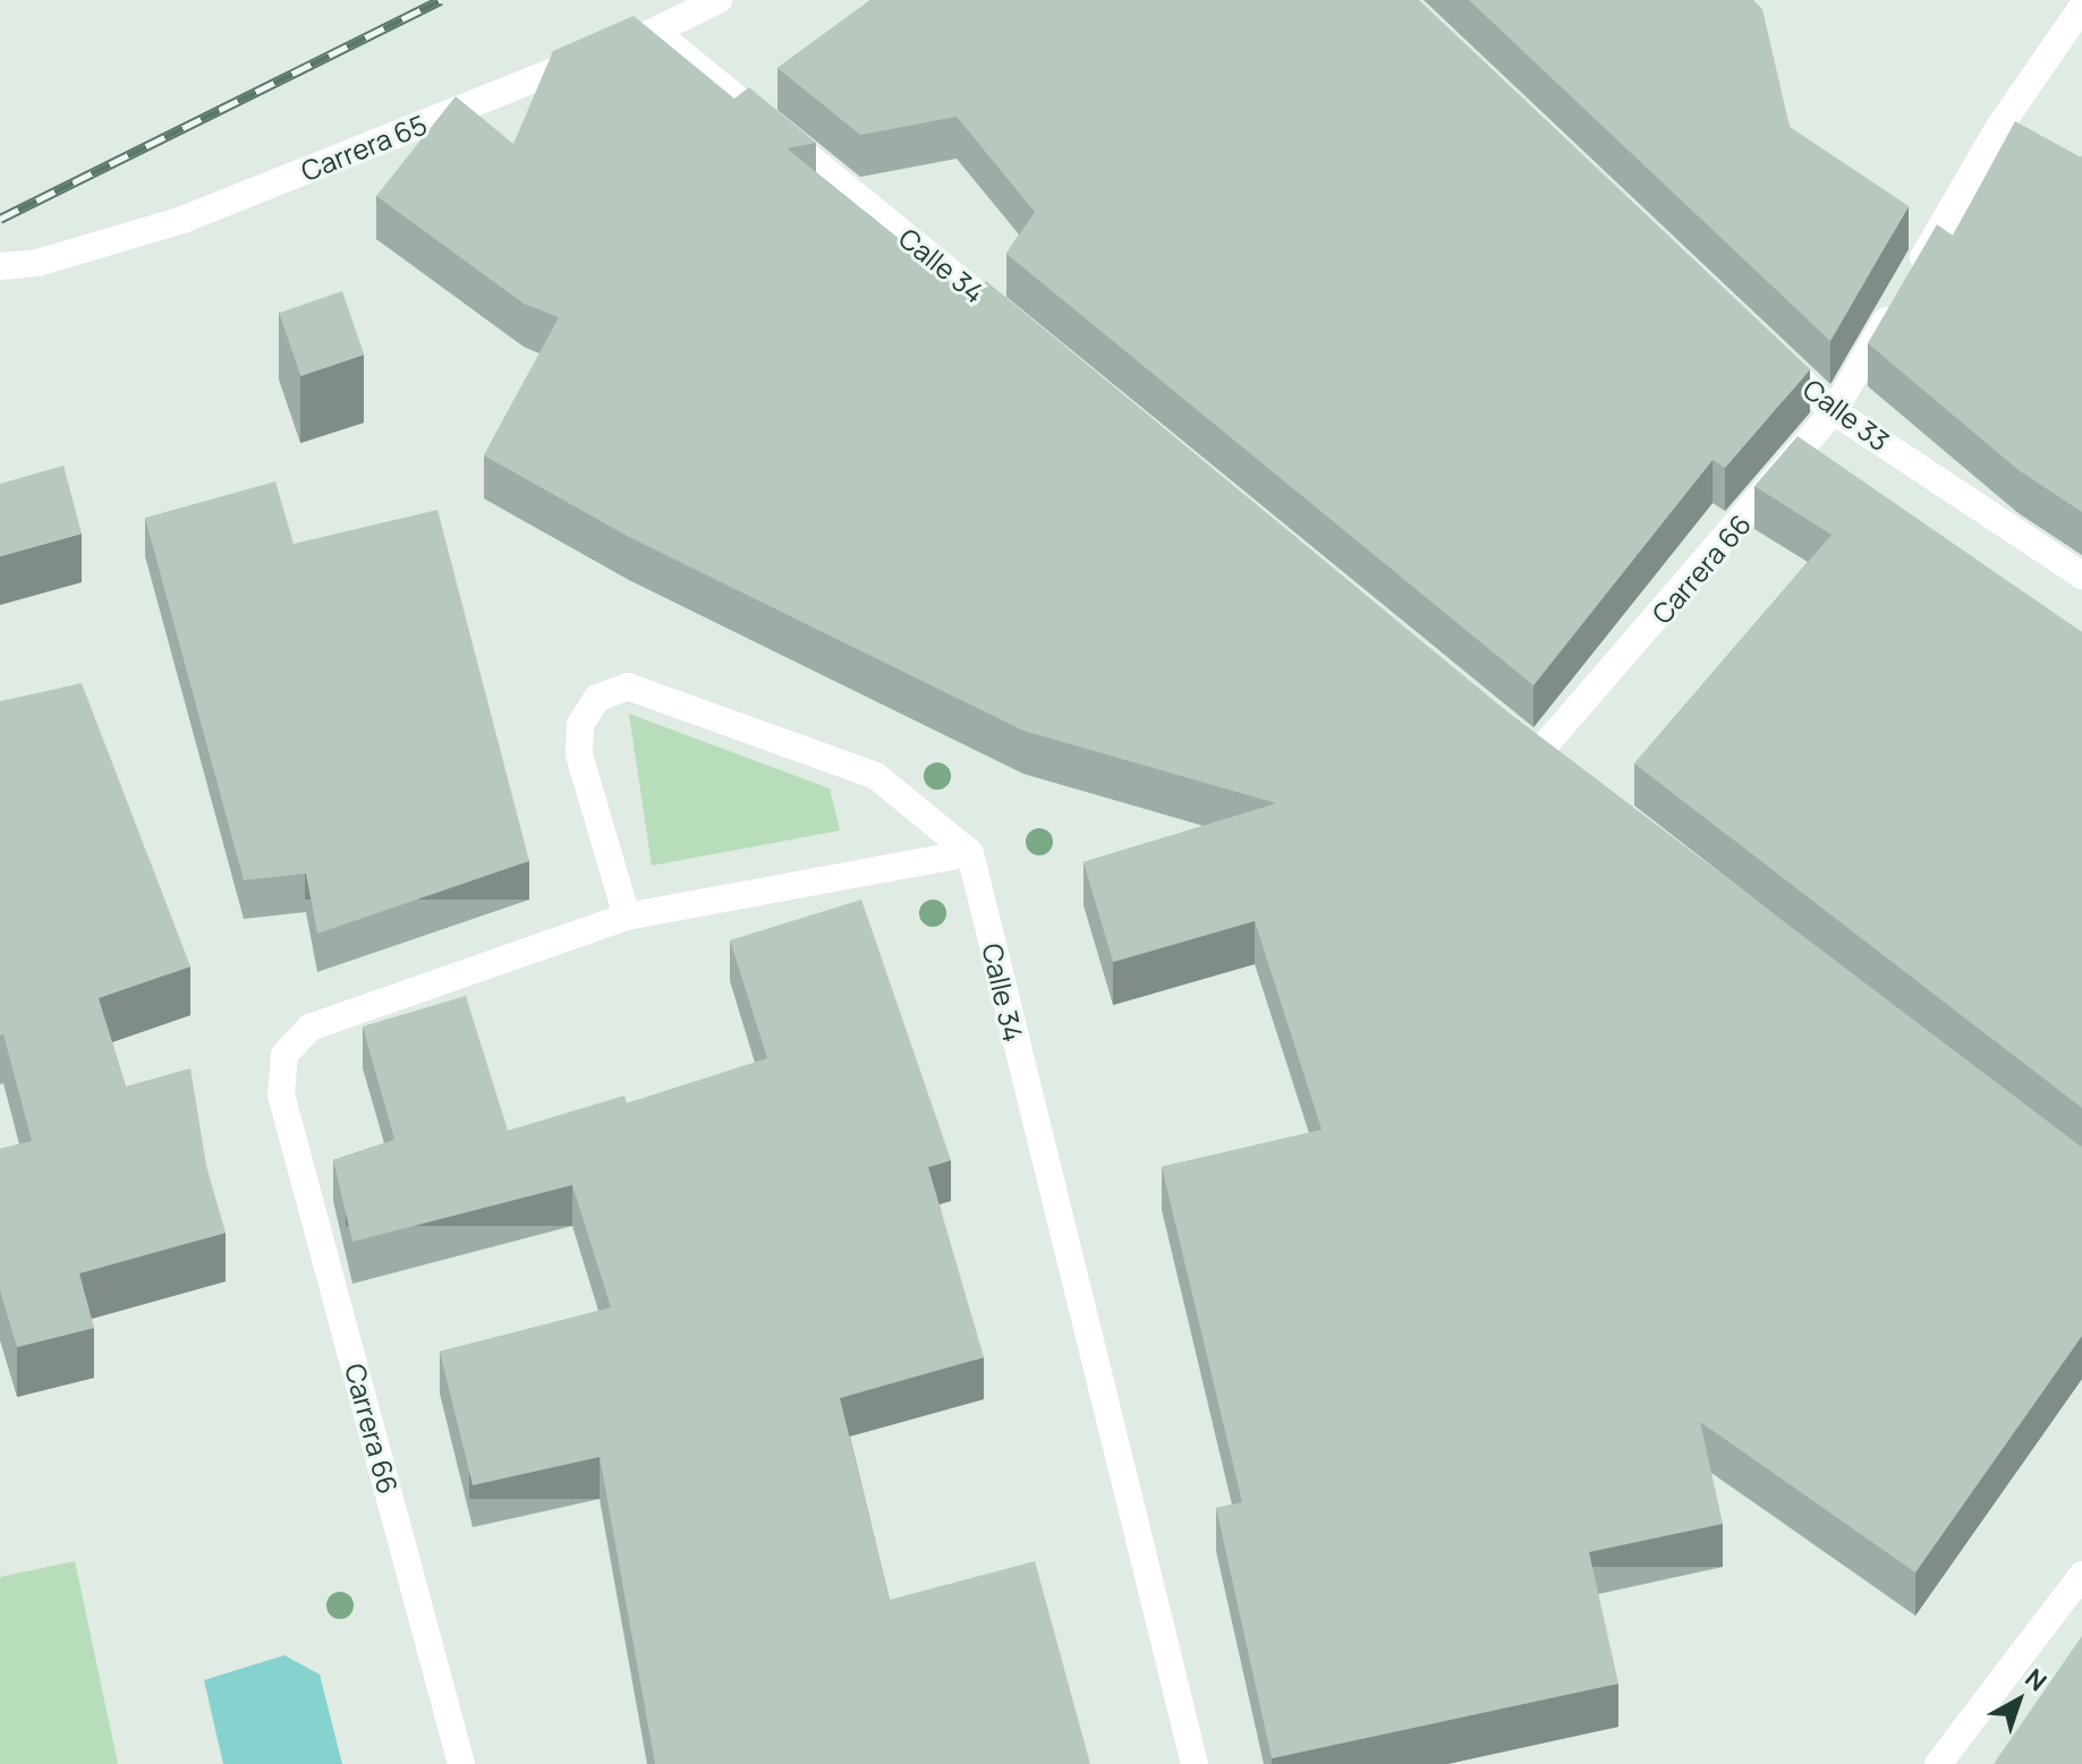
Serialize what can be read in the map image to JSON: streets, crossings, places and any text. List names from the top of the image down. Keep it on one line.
{"streets":{"street":["Carrera 65","Calle 34","Calle 33","Carrera 66"]},"crossings":[["Carrera 65","Calle 34"],["Calle 33","Carrera 66"]],"north":"top right"}
